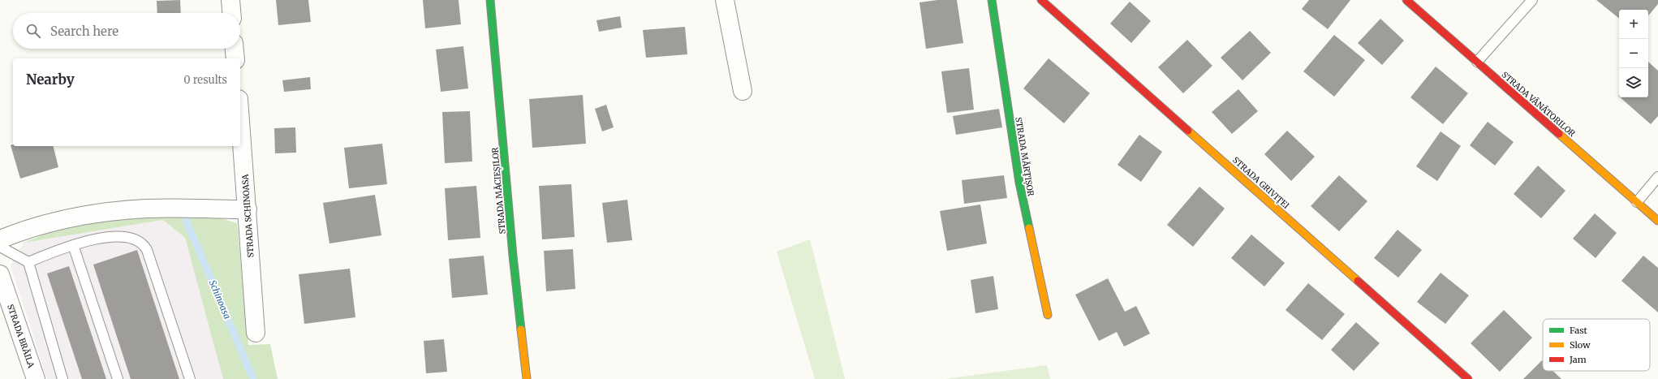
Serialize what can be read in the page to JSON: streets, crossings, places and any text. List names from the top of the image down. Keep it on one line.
{"streets":{"street":["STRADA VÂNĂTORILOR","STRADA MĂRȚIȘOR","STRADA GRIVIȚEI","STRADA MĂCIEȘILOR","STRADA SCHINOASA","STRADA BRĂILA"]},"water":["Schinoasa"],"legend":["Fast","Slow","Jam"],"page":{"map_buttons":["+","−"],"search":"Search here","heading":["Nearby","0 results"]}}
